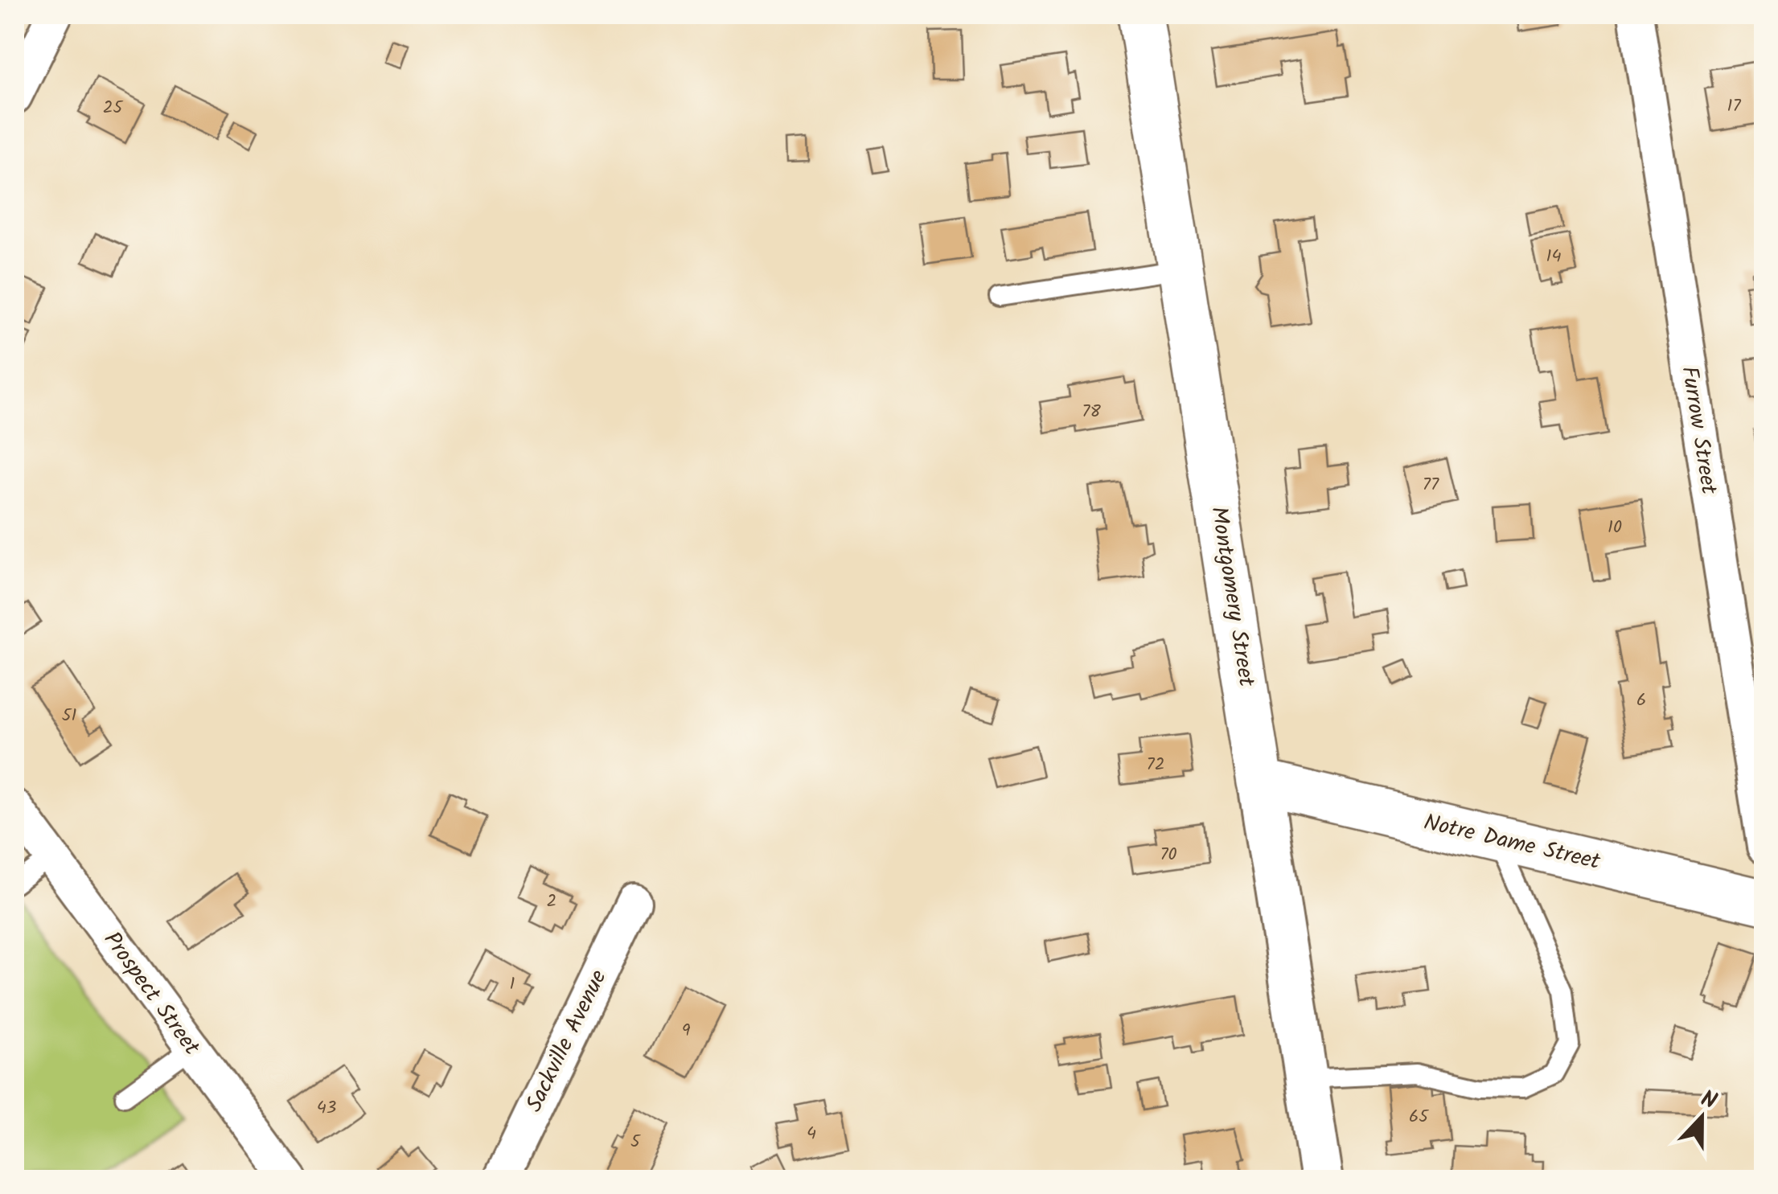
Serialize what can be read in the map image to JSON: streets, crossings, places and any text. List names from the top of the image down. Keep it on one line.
{"streets":{"main road":["Montgomery Street","Notre Dame Street"],"street":["Furrow Street","Prospect Street","Sackville Avenue"]},"crossings":[["Montgomery Street","Notre Dame Street"]],"house_numbers":["17","25","14","78","77","10","6","51","72","70","2","1","9","43","65","4","5"],"north":"top"}
